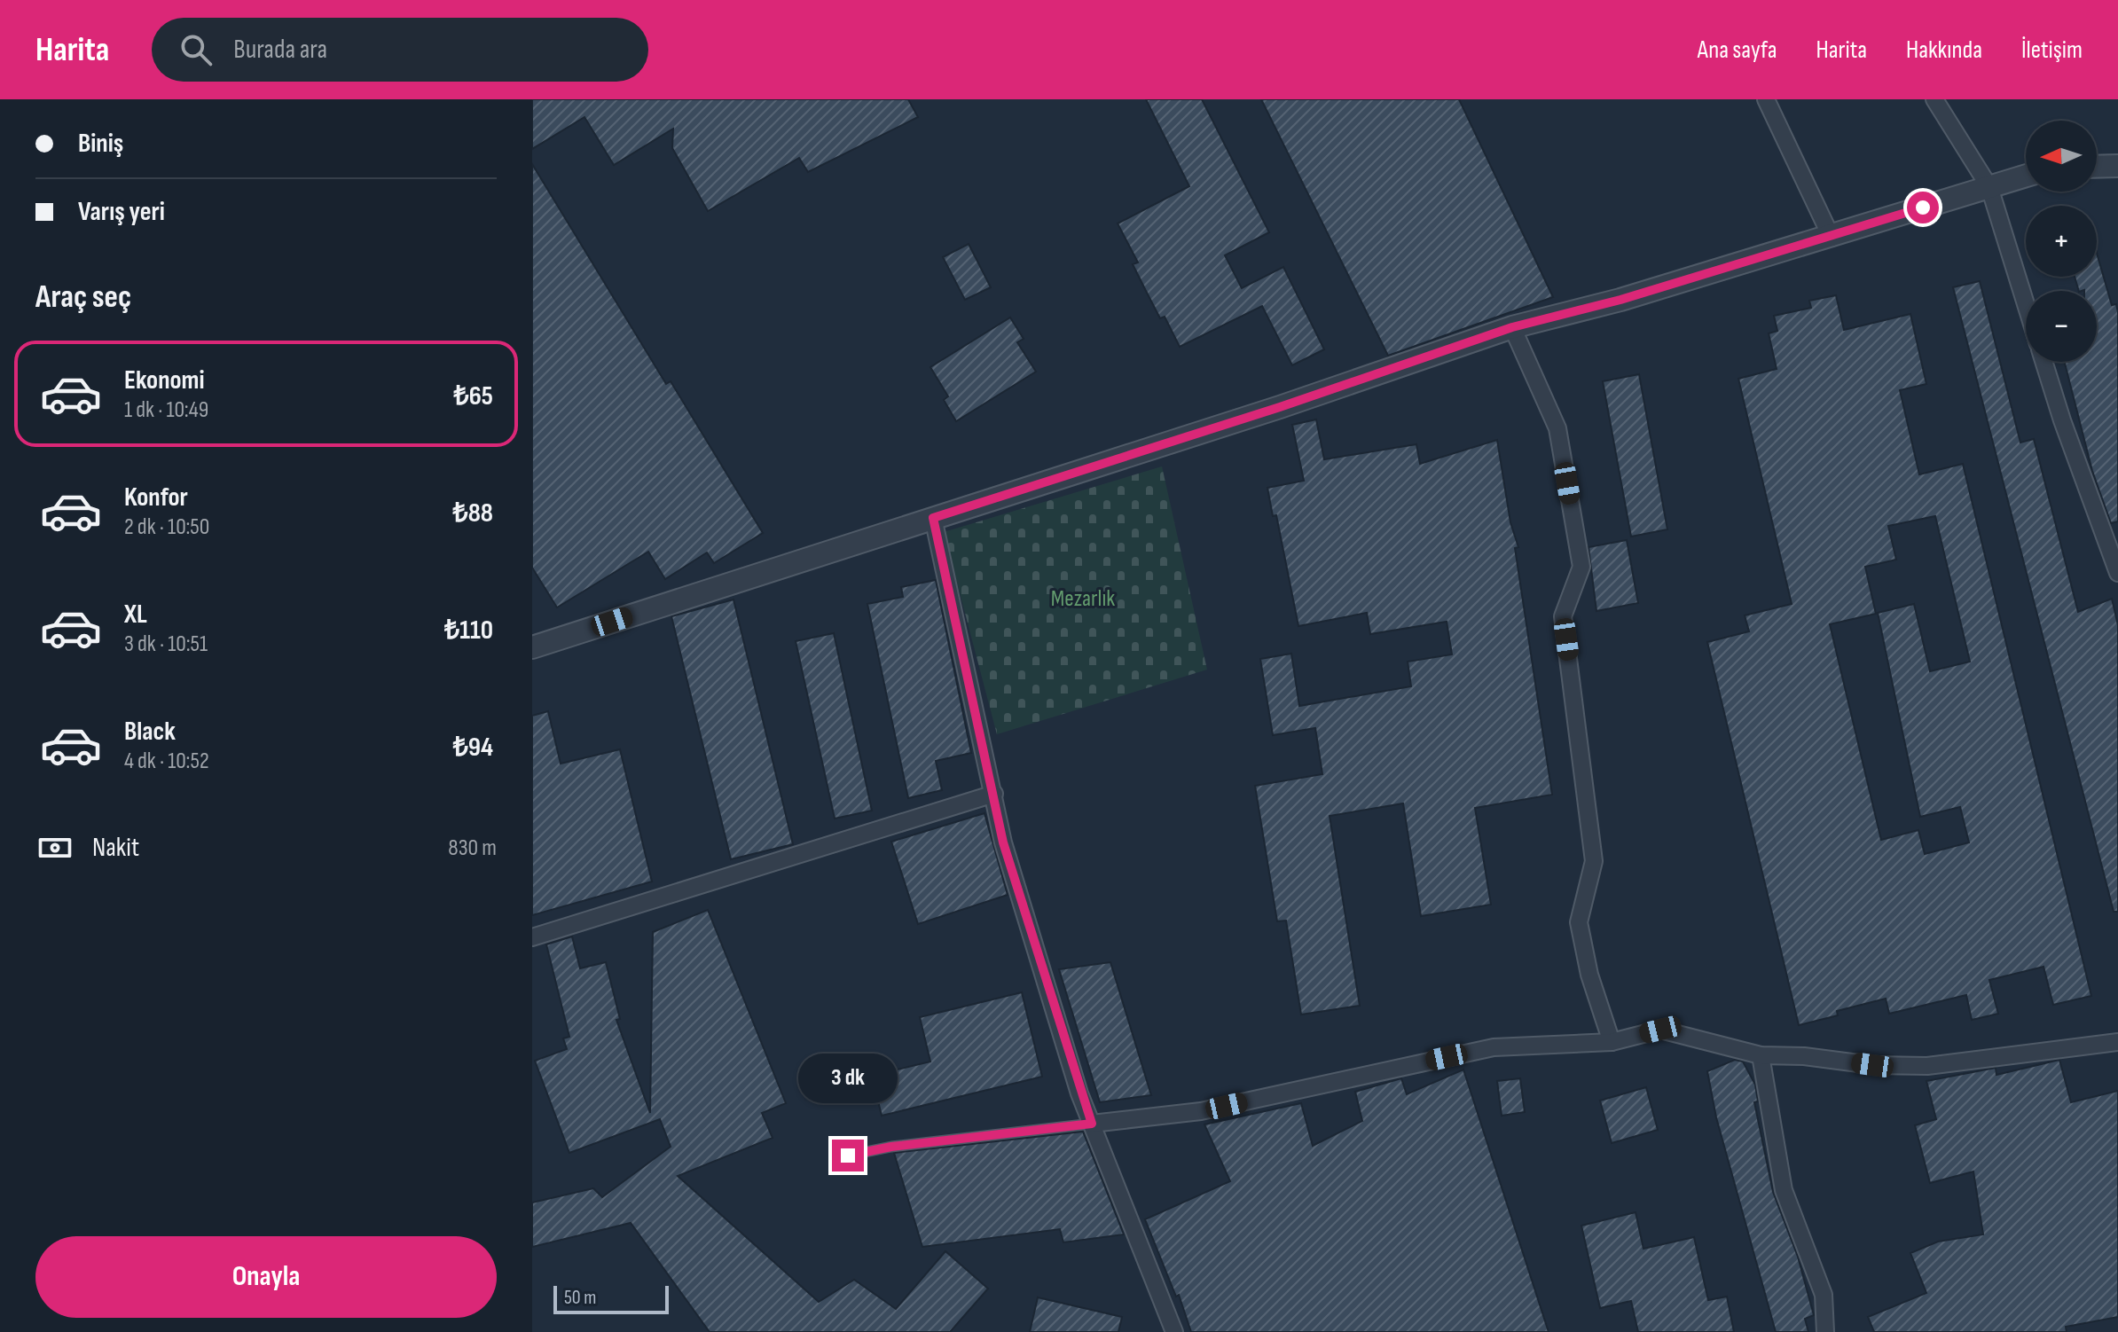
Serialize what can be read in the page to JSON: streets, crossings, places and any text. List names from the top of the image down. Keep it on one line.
{"parks":["Mezarlık"],"scale_bar":"50 m","north":"left","page":{"header":"Harita","search":"Burada ara","nav":["Ana sayfa","Harita","Hakkında","İletişim"],"banner":["Biniş","Varış yeri"],"map_buttons":["+","−"],"heading":"Araç seç","list":[{"name":"Ekonomi","note":"1 dk · 10:49","value":"₺65"},{"name":"Konfor","note":"2 dk · 10:50","value":"₺88"},{"name":"XL","note":"3 dk · 10:51","value":"₺110"},{"name":"Black","note":"4 dk · 10:52","value":"₺94"}],"pay":["Nakit","830 m"],"bubble":"3 dk","buttons":"Onayla","scale":"50 m"}}
